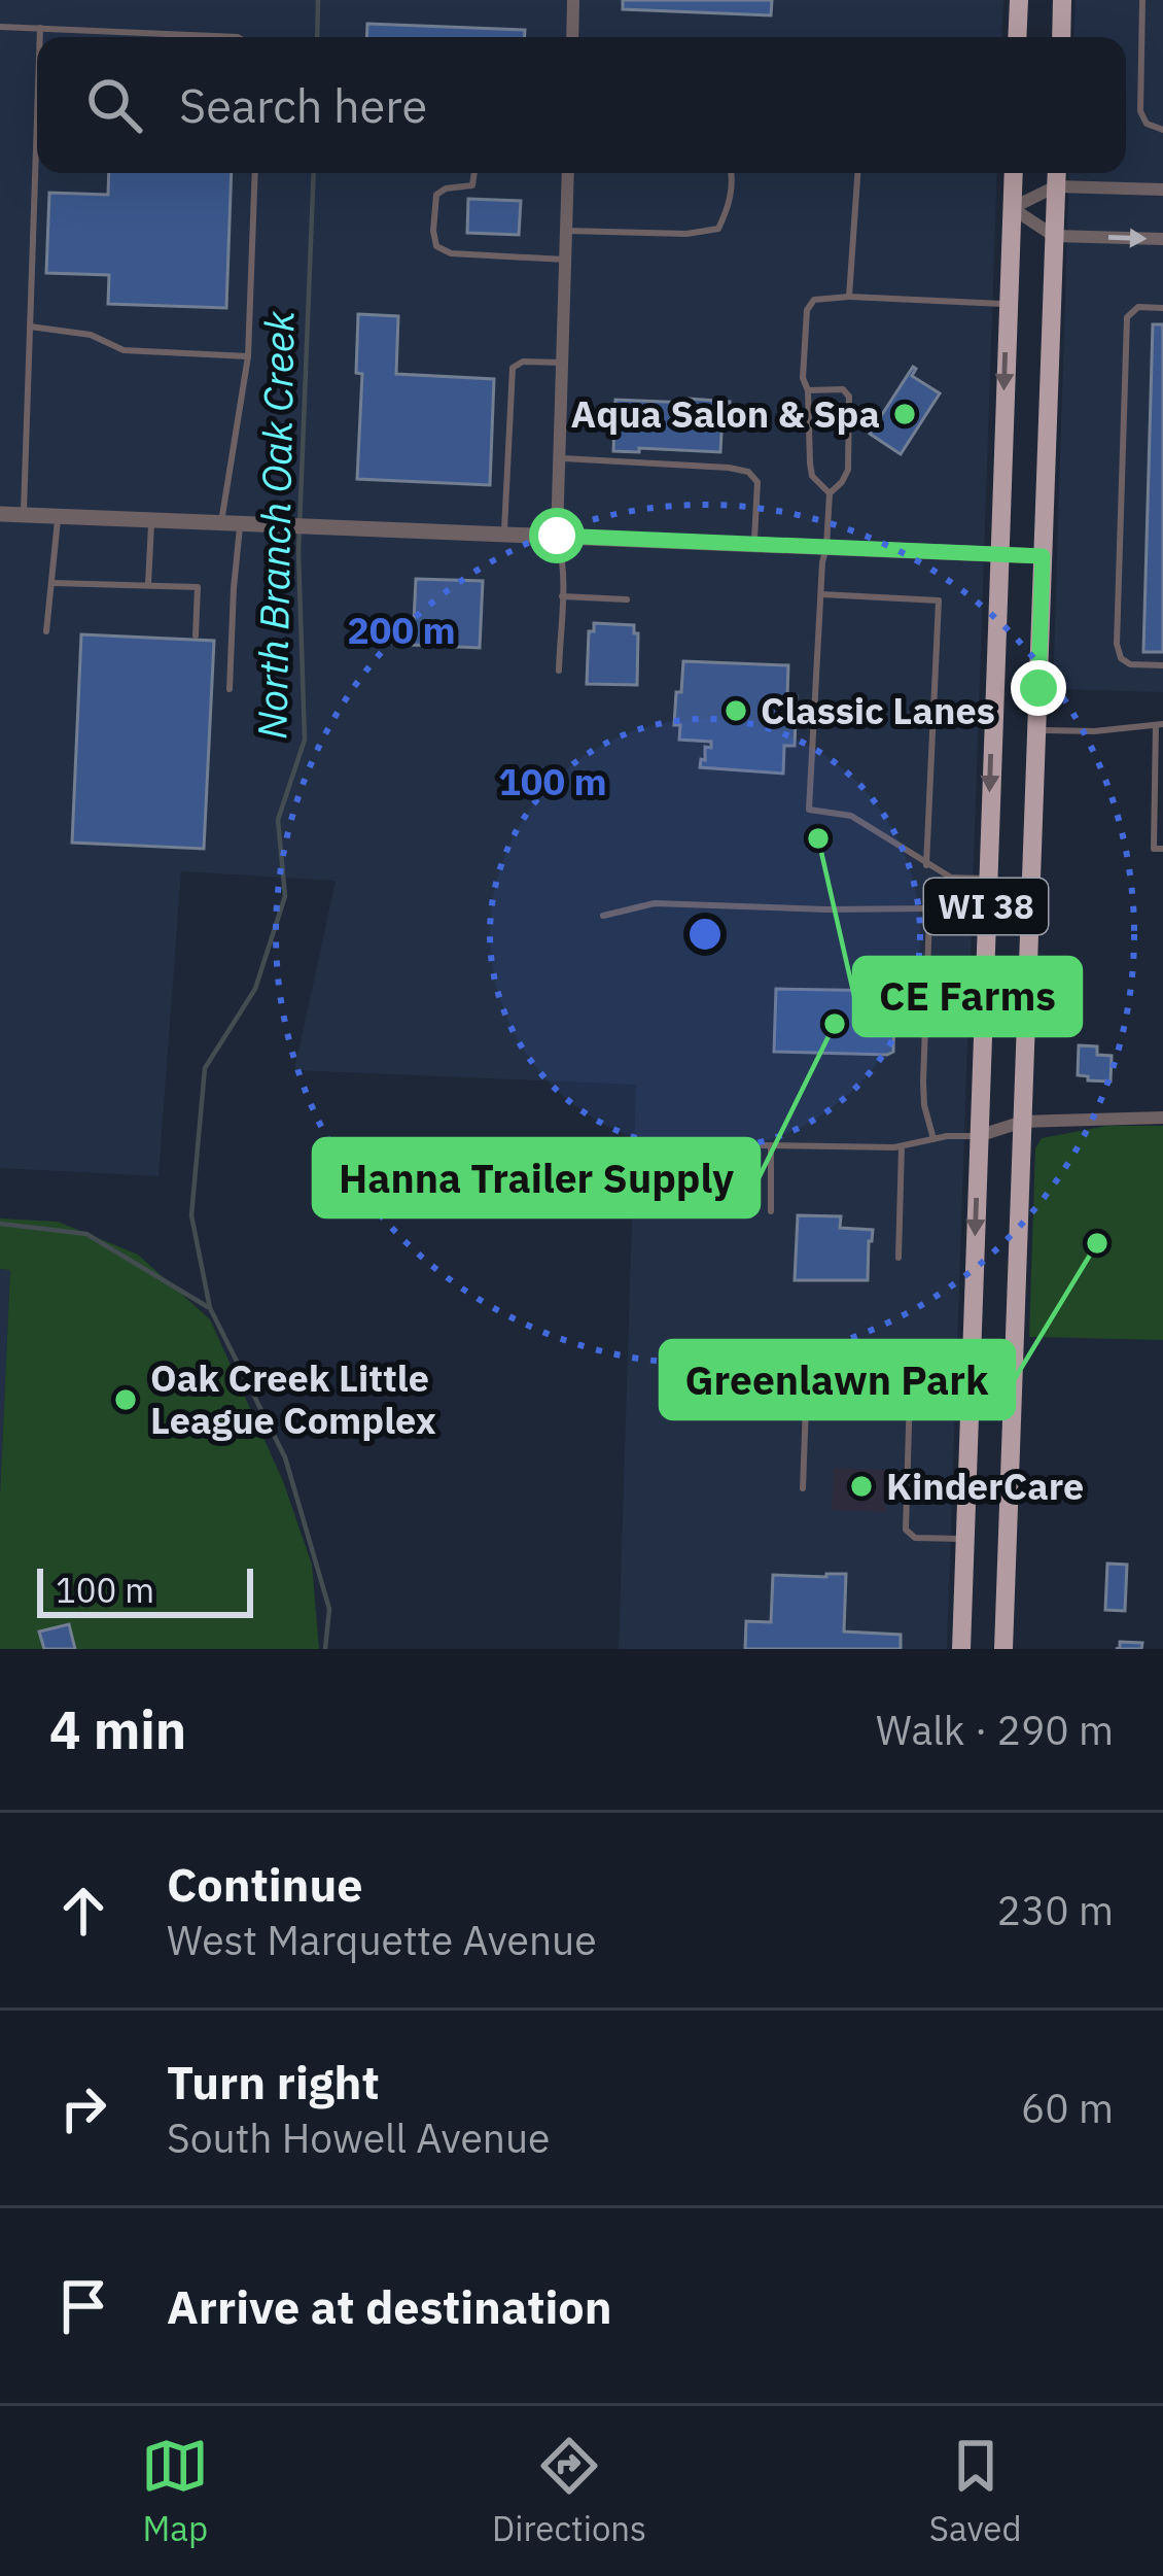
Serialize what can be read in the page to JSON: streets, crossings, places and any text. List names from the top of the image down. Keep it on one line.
{"streets":{"main road":["WI 38"]},"water":["North Branch Oak Creek"],"places":["Aqua Salon & Spa","Classic Lanes","CE Farms","Hanna Trailer Supply","Greenlawn Park","Oak Creek Little League Complex","KinderCare"],"scale_bar":"100 m","page":{"search":"Search here","scale":"100 m","heading":["4 min","Walk · 290 m"],"list":[["Continue","West Marquette Avenue","230 m"],["Turn right","South Howell Avenue","60 m"],"Arrive at destination"],"nav":["Map","Directions","Saved"]},"rings":["200 m","100 m"]}
